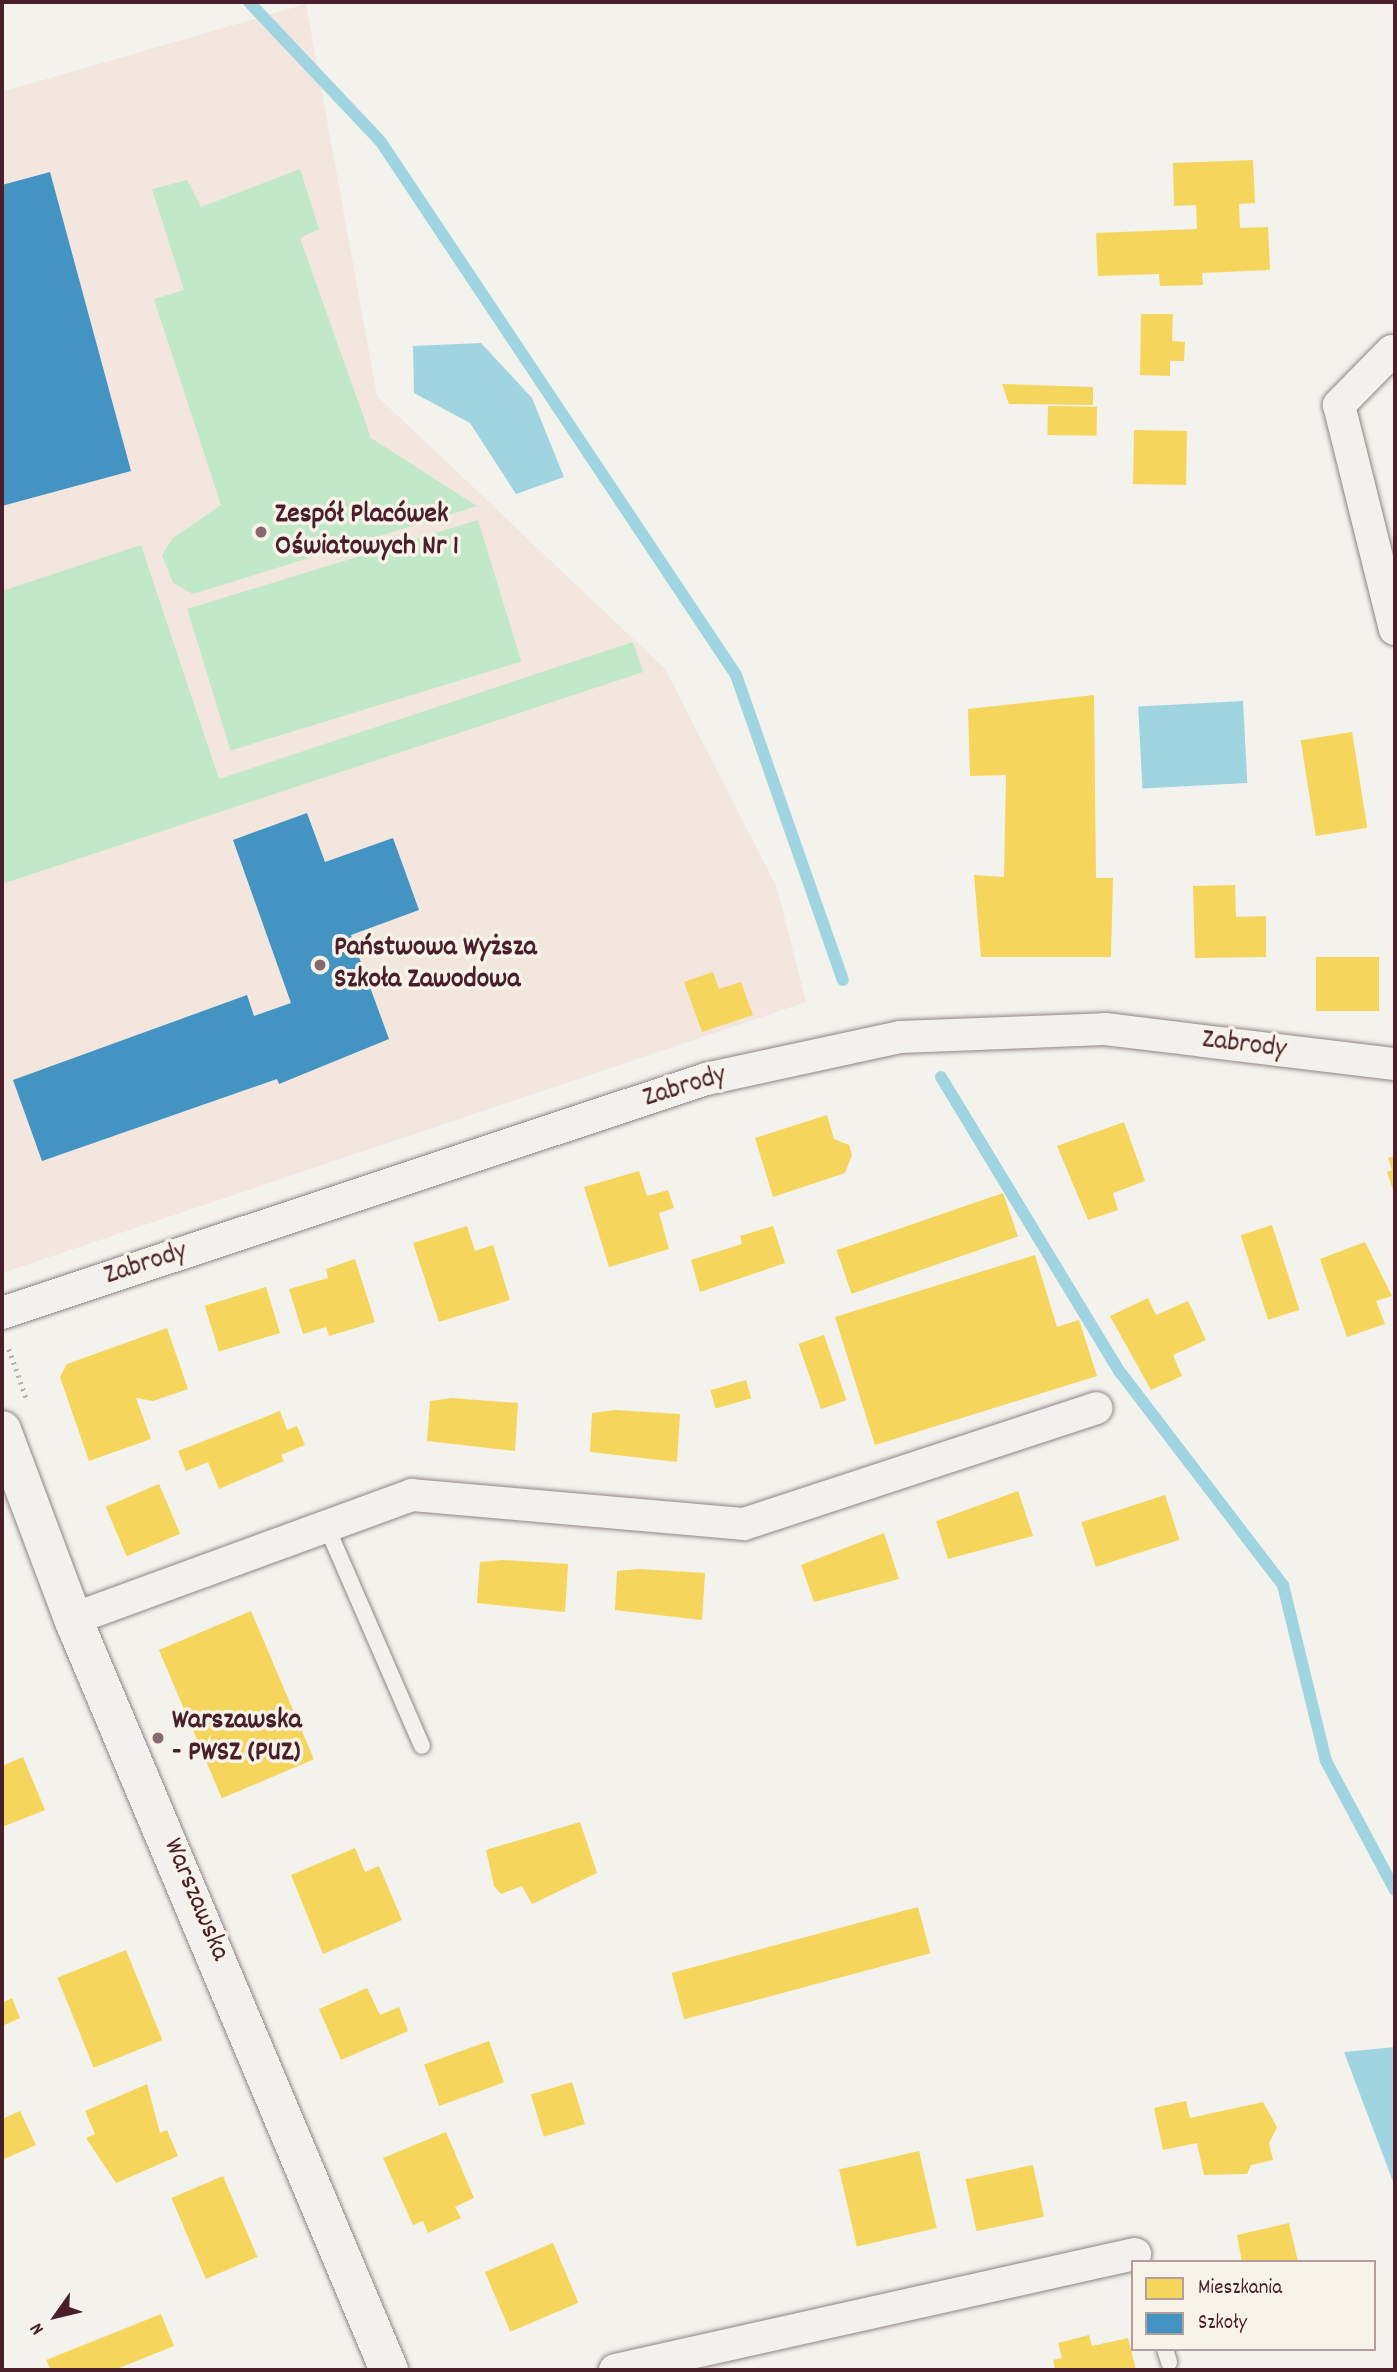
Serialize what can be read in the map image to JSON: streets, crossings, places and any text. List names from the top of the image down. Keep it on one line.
{"streets":{"main road":["Warszawska"],"street":["Zabrody"]},"places":["Zespół Placówek Oświatowych Nr 1","Państwowa Wyższa Szkoła Zawodowa","Warszawska - PWSZ (PUZ)"],"legend":["Mieszkania","Szkoły"],"north":"bottom left"}
